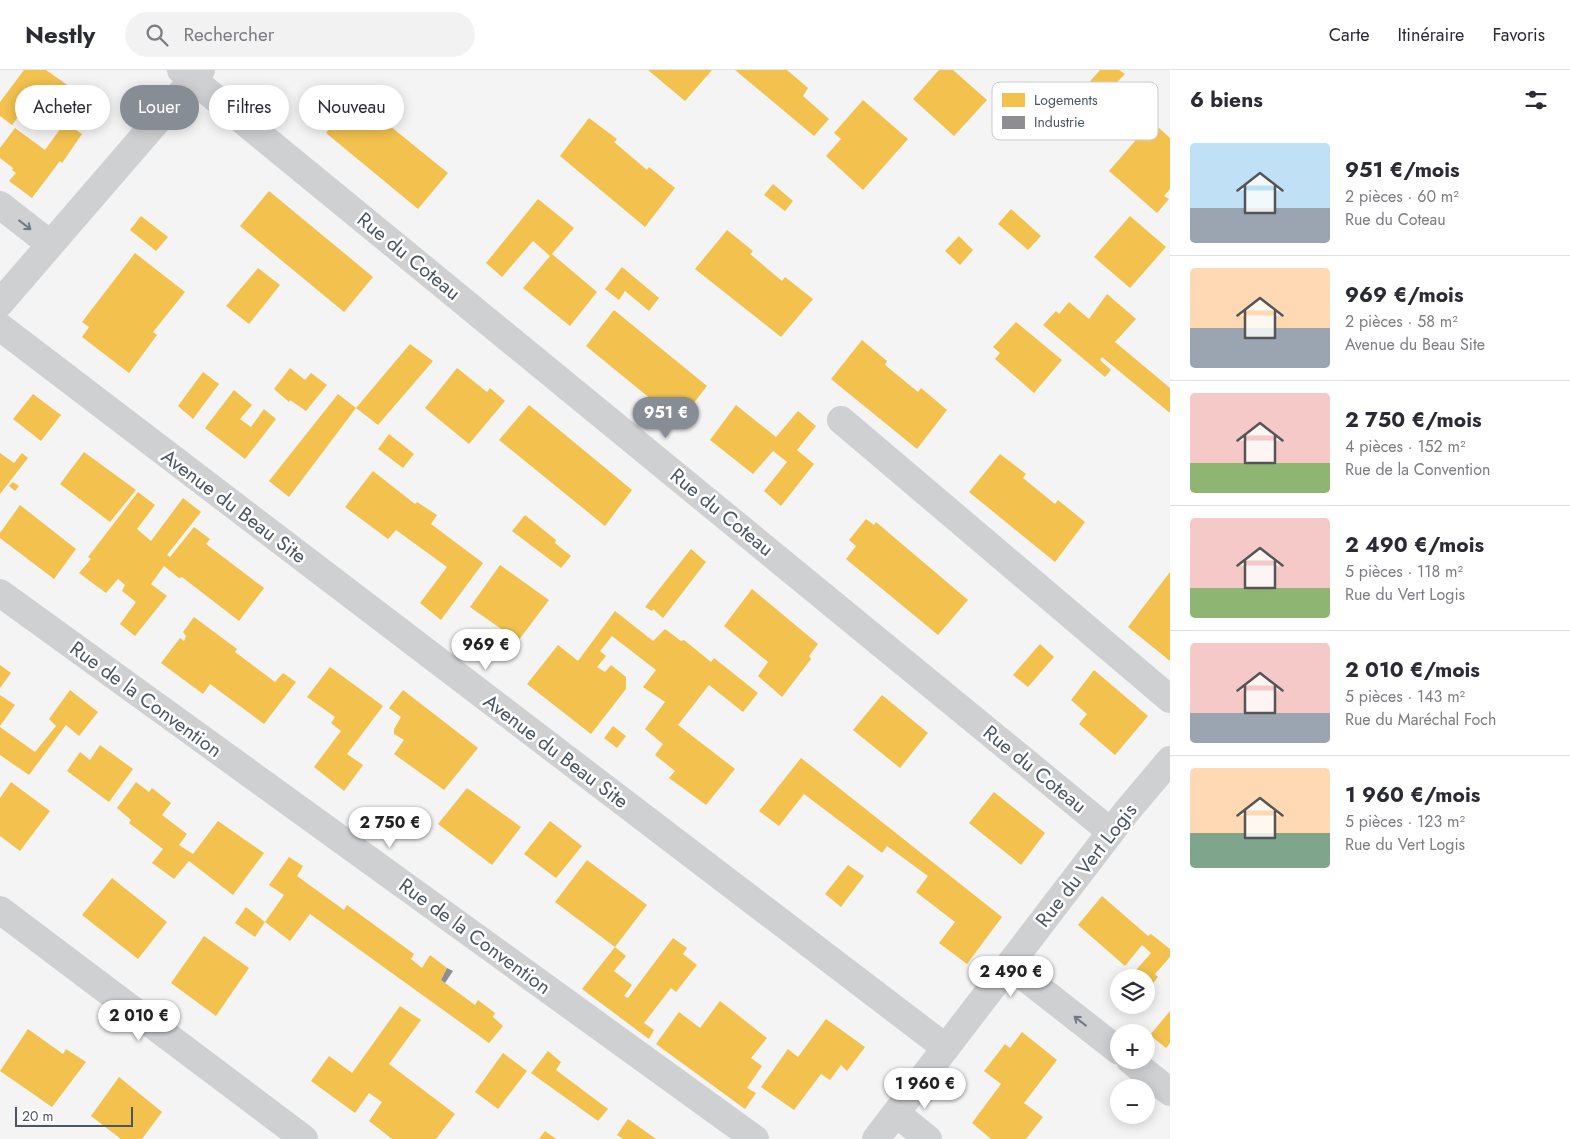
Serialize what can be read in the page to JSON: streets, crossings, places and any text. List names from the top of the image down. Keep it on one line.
{"streets":{"street":["Rue du Coteau","Avenue du Beau Site","Rue de la Convention","Rue du Vert Logis"]},"crossings":[["Rue du Coteau","Rue du Vert Logis"],["Avenue du Beau Site","Rue du Vert Logis"]],"legend":["Logements","Industrie"],"scale_bar":"20 m","page":{"header":"Nestly","search":"Rechercher","nav":["Carte","Itinéraire","Favoris"],"heading":"6 biens","chip":["Acheter","Louer","Filtres","Nouveau"],"list":[{"name":"951 €/mois","note":"2 pièces · 60 m² · Rue du Coteau"},{"name":"969 €/mois","note":"2 pièces · 58 m² · Avenue du Beau Site"},{"name":"2 750 €/mois","note":"4 pièces · 152 m² · Rue de la Convention"},{"name":"2 490 €/mois","note":"5 pièces · 118 m² · Rue du Vert Logis"},{"name":"2 010 €/mois","note":"5 pièces · 143 m² · Rue du Maréchal Foch"},{"name":"1 960 €/mois","note":"5 pièces · 123 m² · Rue du Vert Logis"}],"price":["951 €","969 €","2 750 €","2 490 €","2 010 €","1 960 €"],"map_buttons":["+","−"],"scale":"20 m"}}
